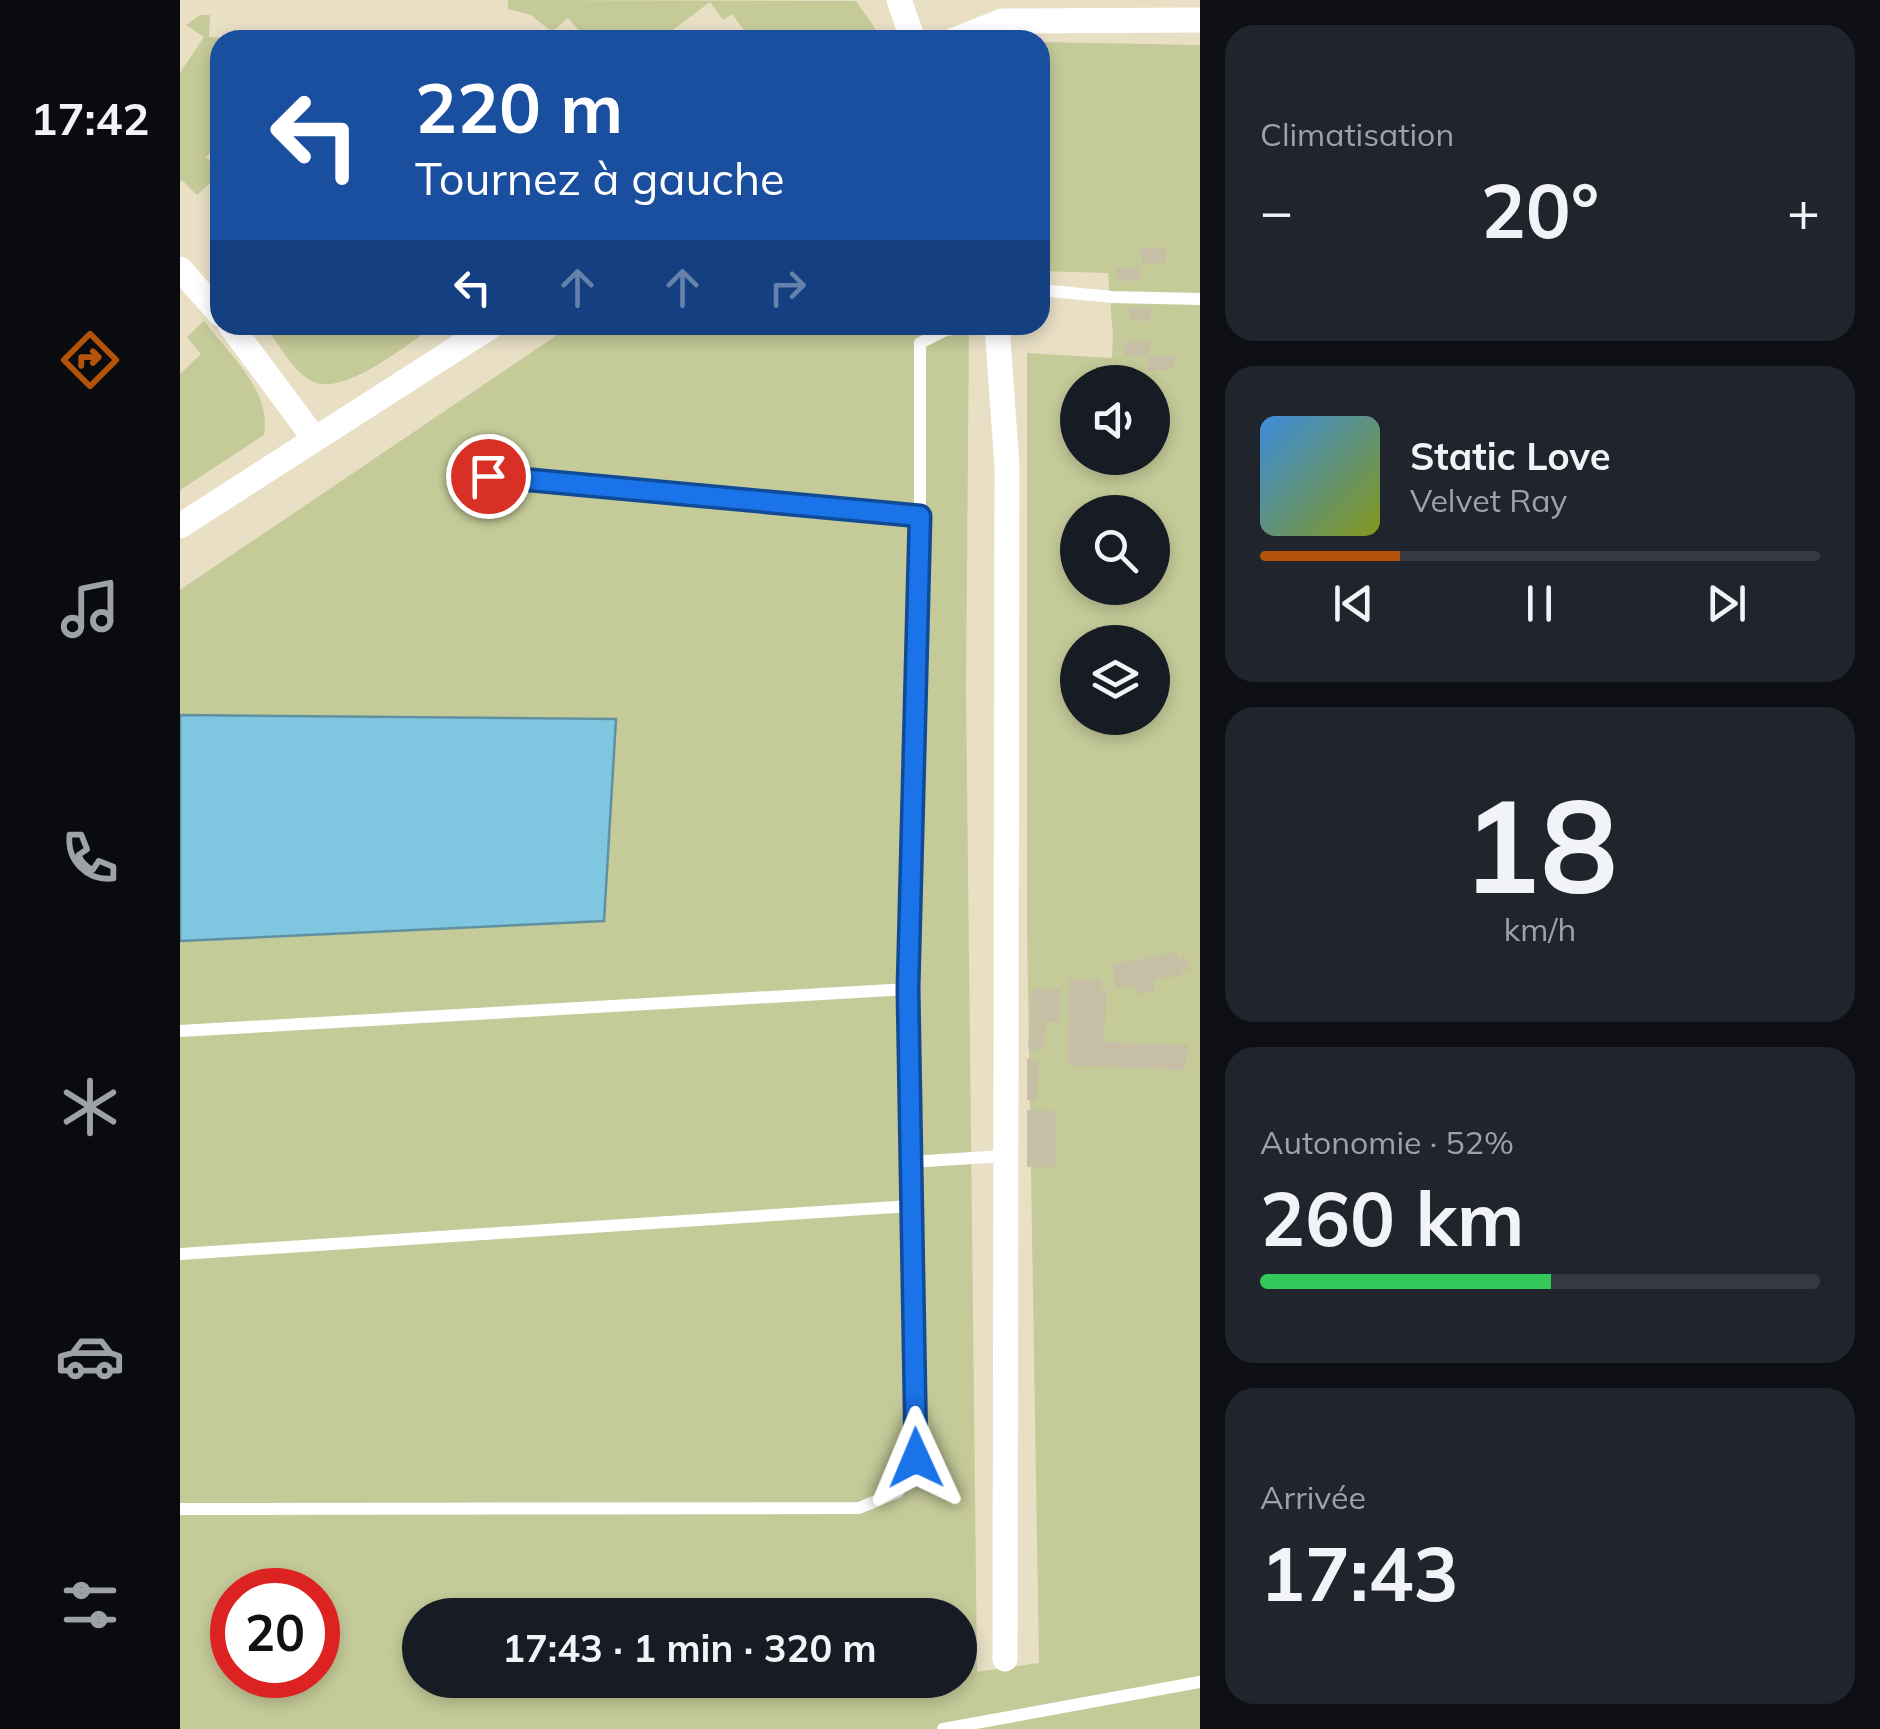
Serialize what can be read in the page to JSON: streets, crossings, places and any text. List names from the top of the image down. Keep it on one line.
{"page":{"tabs":"17:42","tile":["Climatisation",["18","km/h"],["Autonomie · 52%","260 km"],["Arrivée","17:43"]],"turn":["220 m","Tournez à gauche"],"heat":["−","20°","+"],"song":["Static Love","Velvet Ray"],"limit":"20","trip":"17:43 · 1 min · 320 m"}}
